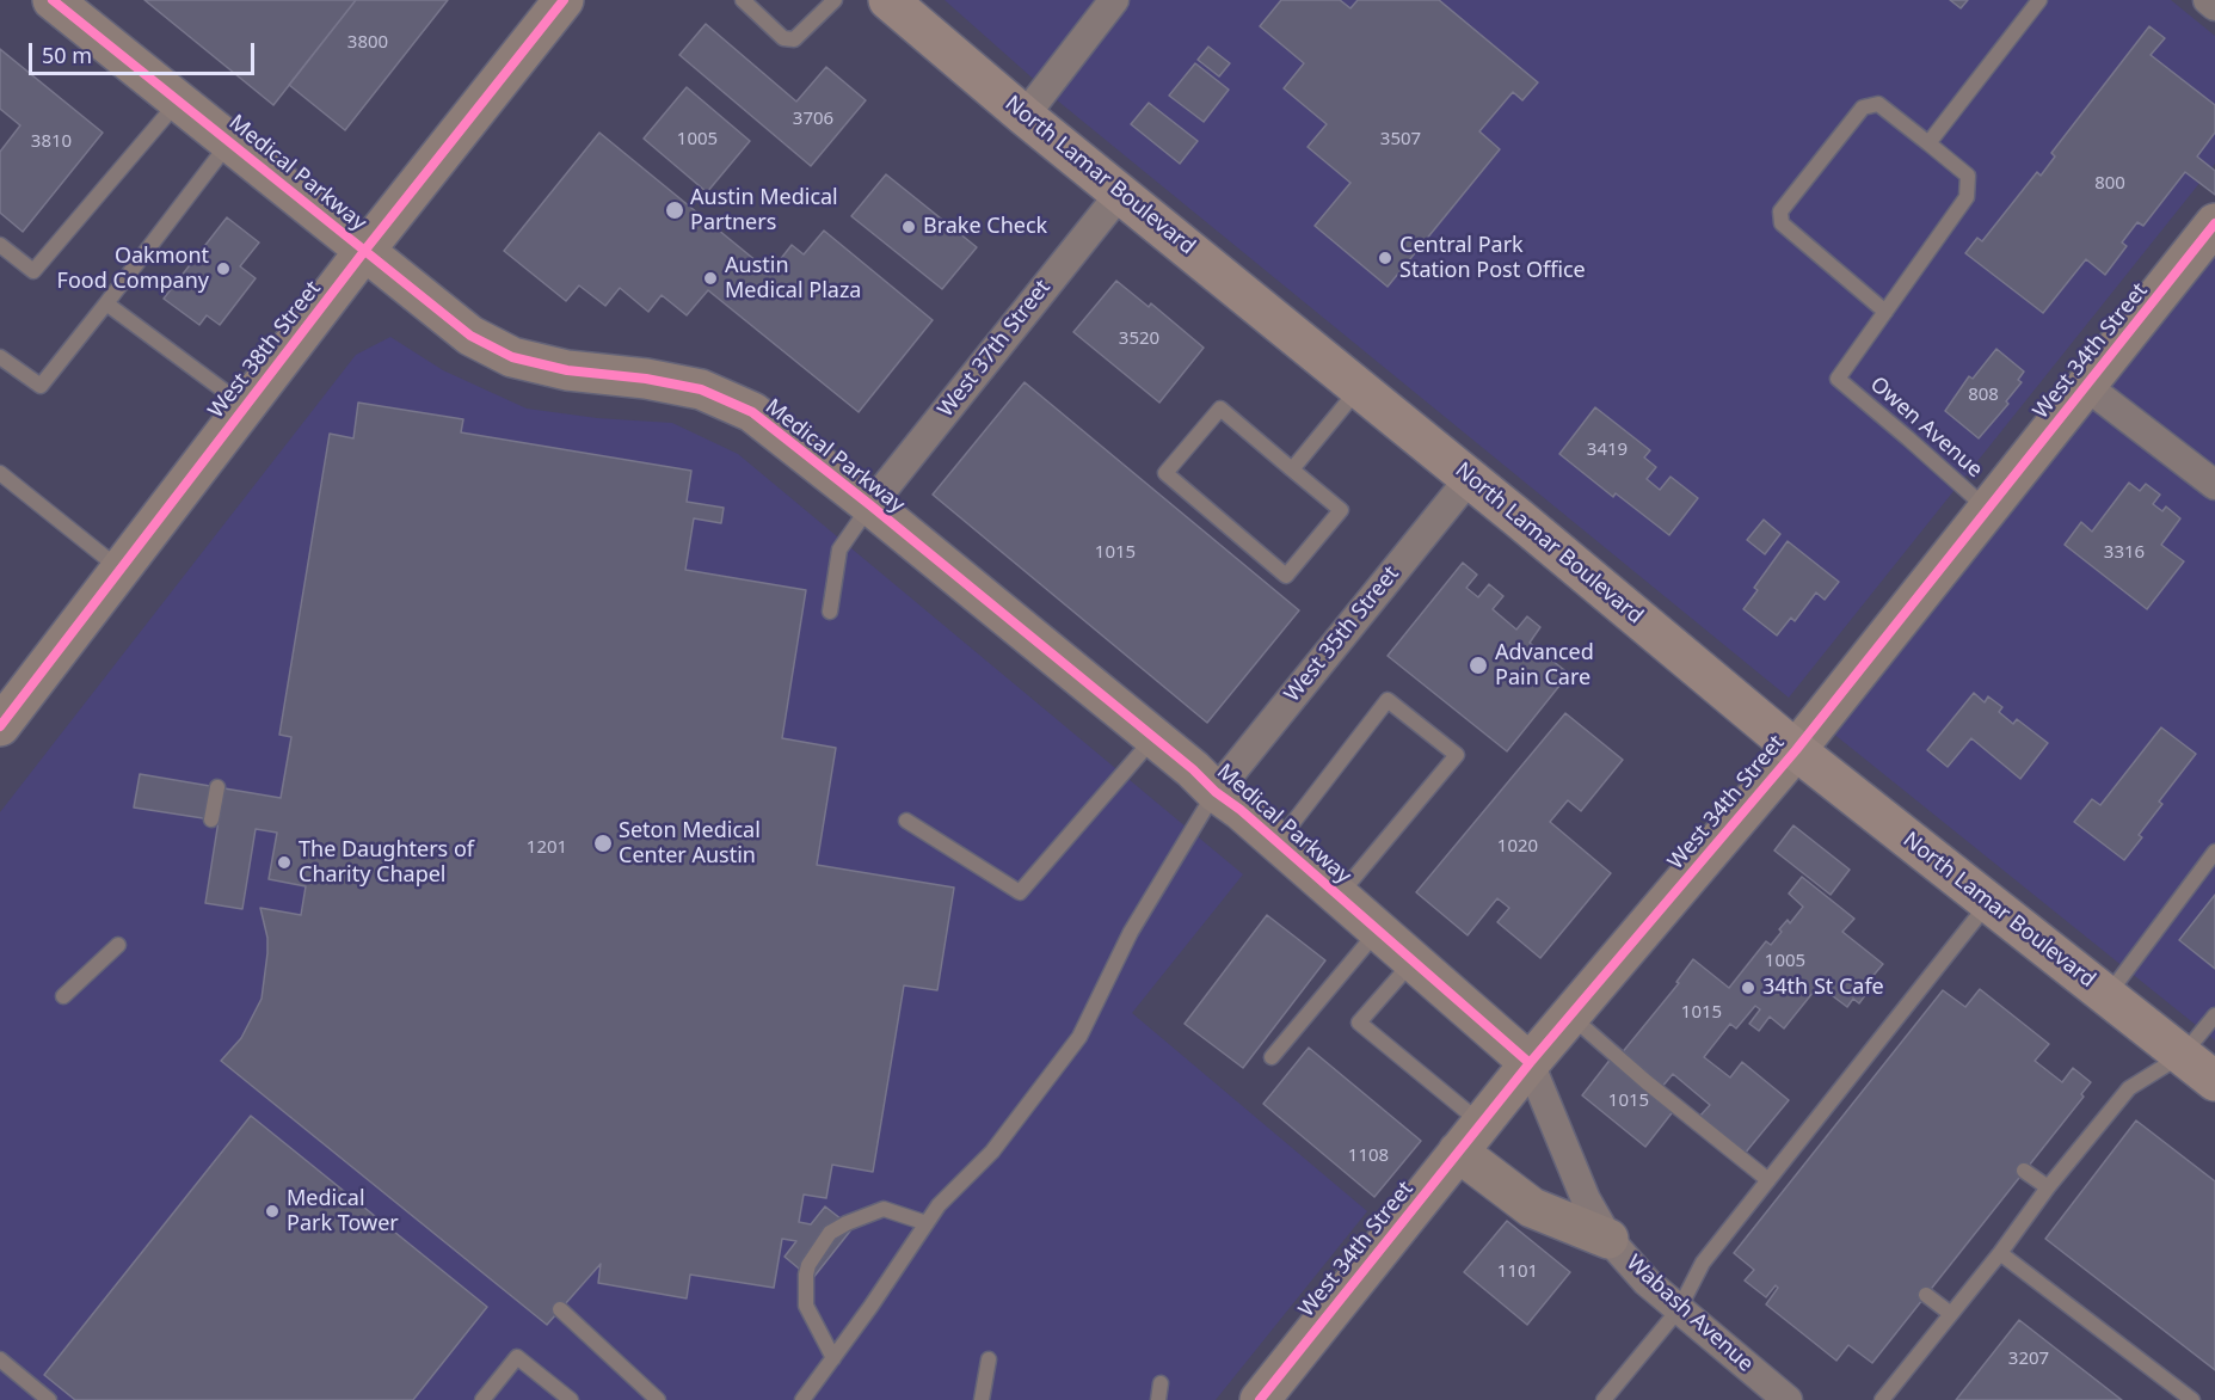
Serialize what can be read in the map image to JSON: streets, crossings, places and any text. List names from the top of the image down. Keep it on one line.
{"streets":{"main road":["North Lamar Boulevard"],"street":["Medical Parkway","West 37th Street","West 38th Street","West 34th Street","West 35th Street","Wabash Avenue"],"lane":["Owen Avenue"]},"crossings":[["Medical Parkway","West 37th Street"],["Medical Parkway","West 38th Street"],["Medical Parkway","West 34th Street"],["Medical Parkway","West 35th Street"],["Medical Parkway","Wabash Avenue"],["North Lamar Boulevard","West 37th Street"],["North Lamar Boulevard","West 34th Street"],["North Lamar Boulevard","West 35th Street"],["West 34th Street","Owen Avenue"],["West 34th Street","Wabash Avenue"]],"places":["Austin Medical Partners","Brake Check","Central Park Station Post Office","Oakmont Food Company","Austin Medical Plaza","Advanced Pain Care","Seton Medical Center Austin","The Daughters of Charity Chapel","34th St Cafe","Medical Park Tower"],"house_numbers":["3800","3706","1005","3507","3810","800","3520","808","3419","1015","3316","1020","1201","1005","1015","1015","1108","1101","3207"],"scale_bar":"50 m"}
